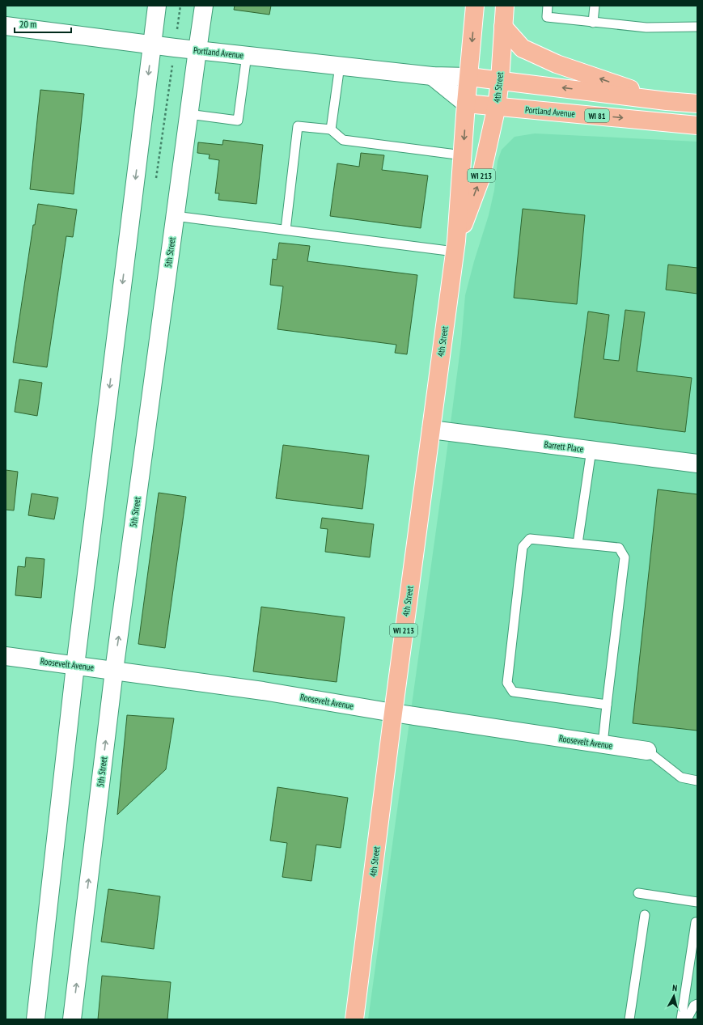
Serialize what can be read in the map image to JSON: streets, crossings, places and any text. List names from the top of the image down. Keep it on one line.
{"streets":{"main road":["Portland Avenue","4th Street","WI 81","WI 213"],"street":["5th Street","Barrett Place","Roosevelt Avenue"]},"crossings":[["Portland Avenue","4th Street"],["Portland Avenue","5th Street"],["4th Street","Barrett Place"],["4th Street","Roosevelt Avenue"],["5th Street","Roosevelt Avenue"]],"scale_bar":"20 m","north":"top"}
